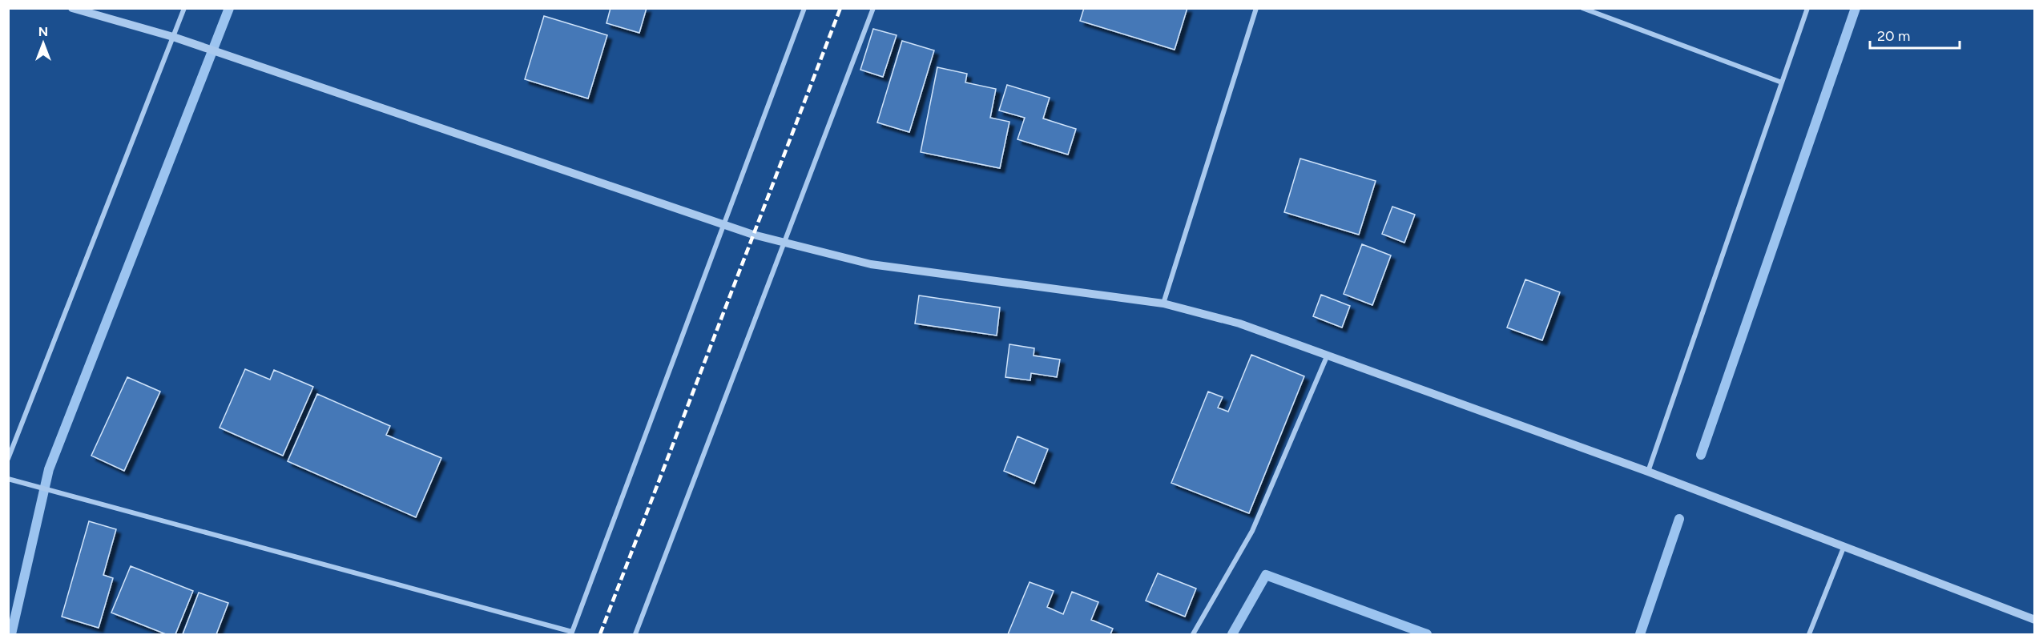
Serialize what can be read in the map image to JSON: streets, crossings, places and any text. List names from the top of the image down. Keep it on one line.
{"scale_bar":"20 m","north":"top"}
